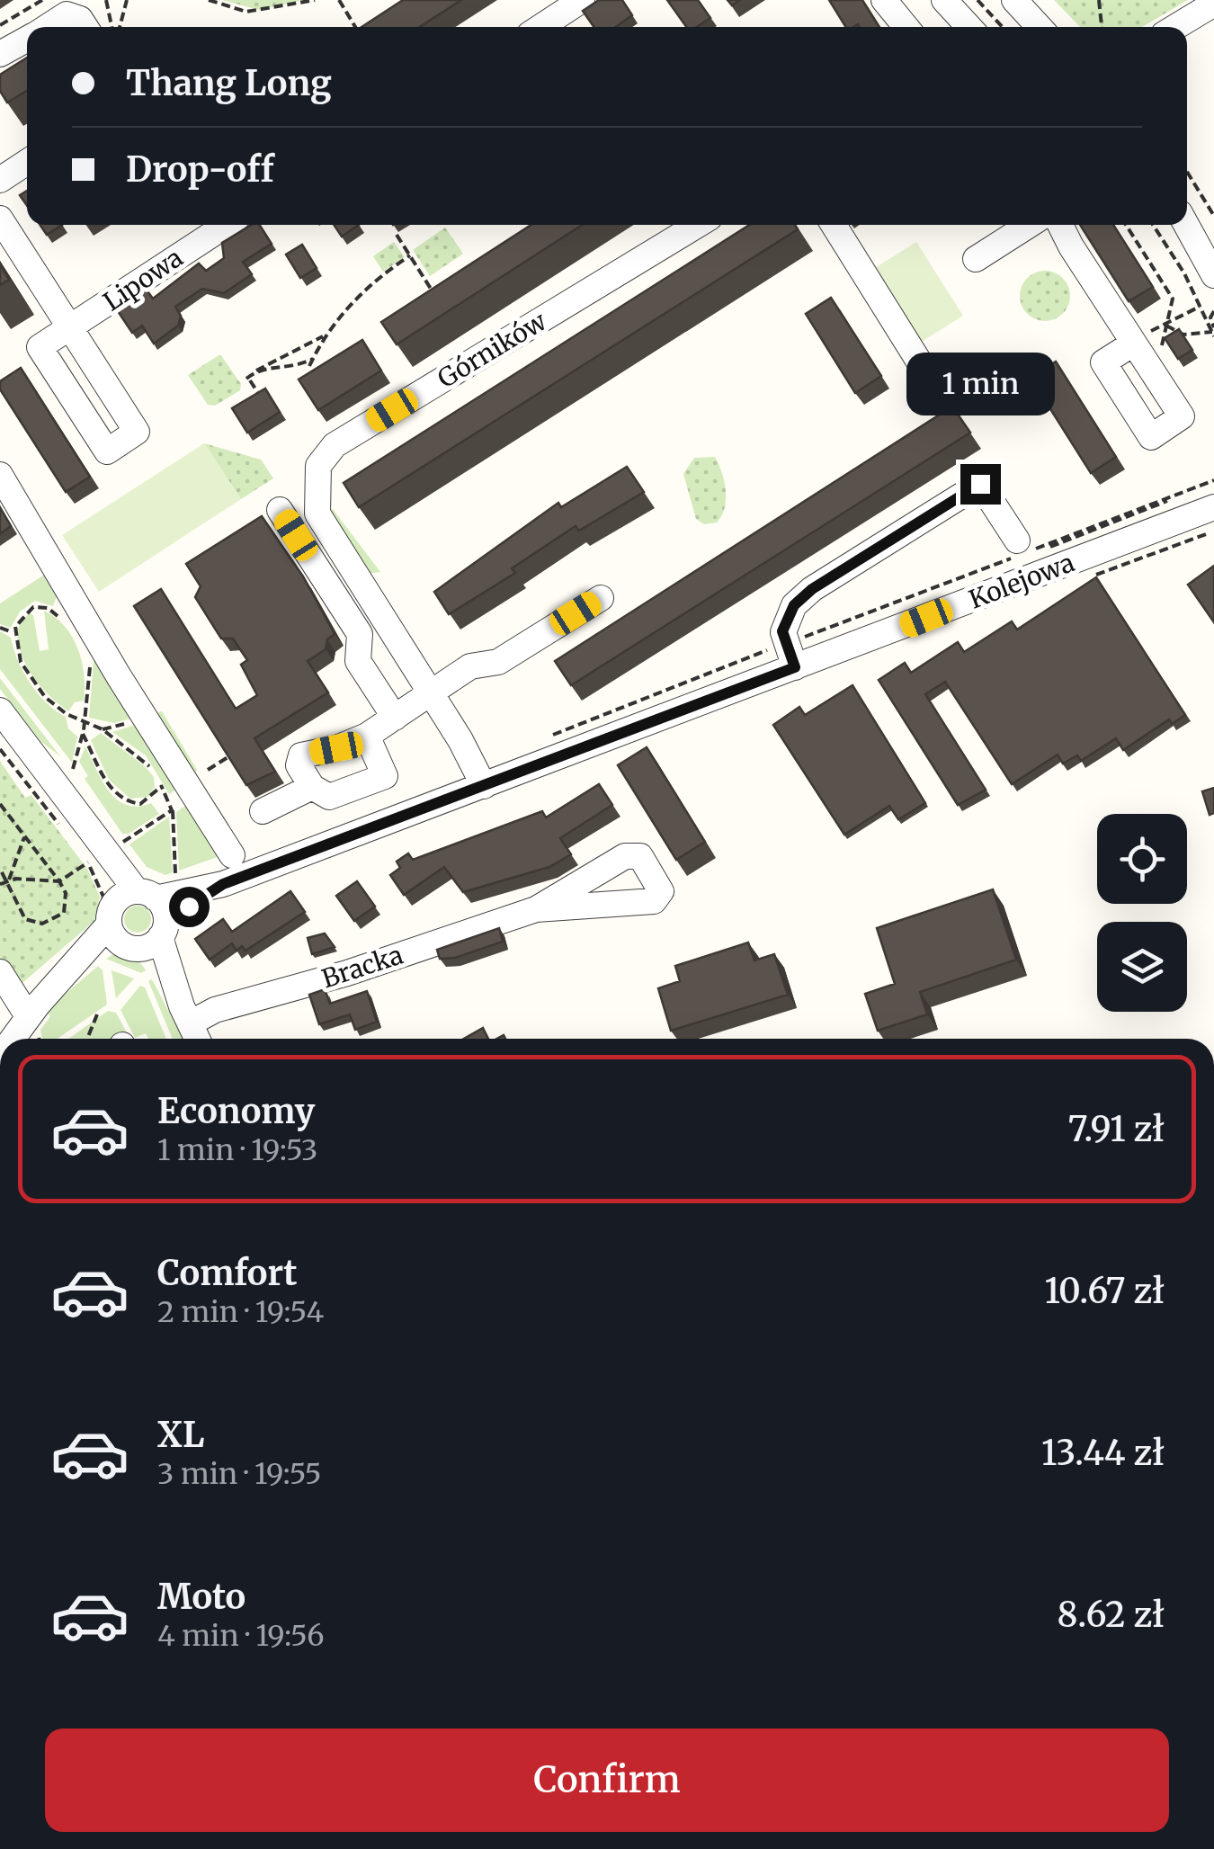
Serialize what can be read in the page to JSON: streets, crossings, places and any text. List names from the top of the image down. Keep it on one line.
{"streets":{"street":["Lipowa","Górników","Kolejowa","Bracka"]},"crossings":[["Górników","Kolejowa"]],"page":{"banner":["Thang Long","Drop-off"],"bubble":"1 min","list":[{"name":"Economy","note":"1 min · 19:53","value":"7.91 zł"},{"name":"Comfort","note":"2 min · 19:54","value":"10.67 zł"},{"name":"XL","note":"3 min · 19:55","value":"13.44 zł"},{"name":"Moto","note":"4 min · 19:56","value":"8.62 zł"}],"buttons":"Confirm"}}
